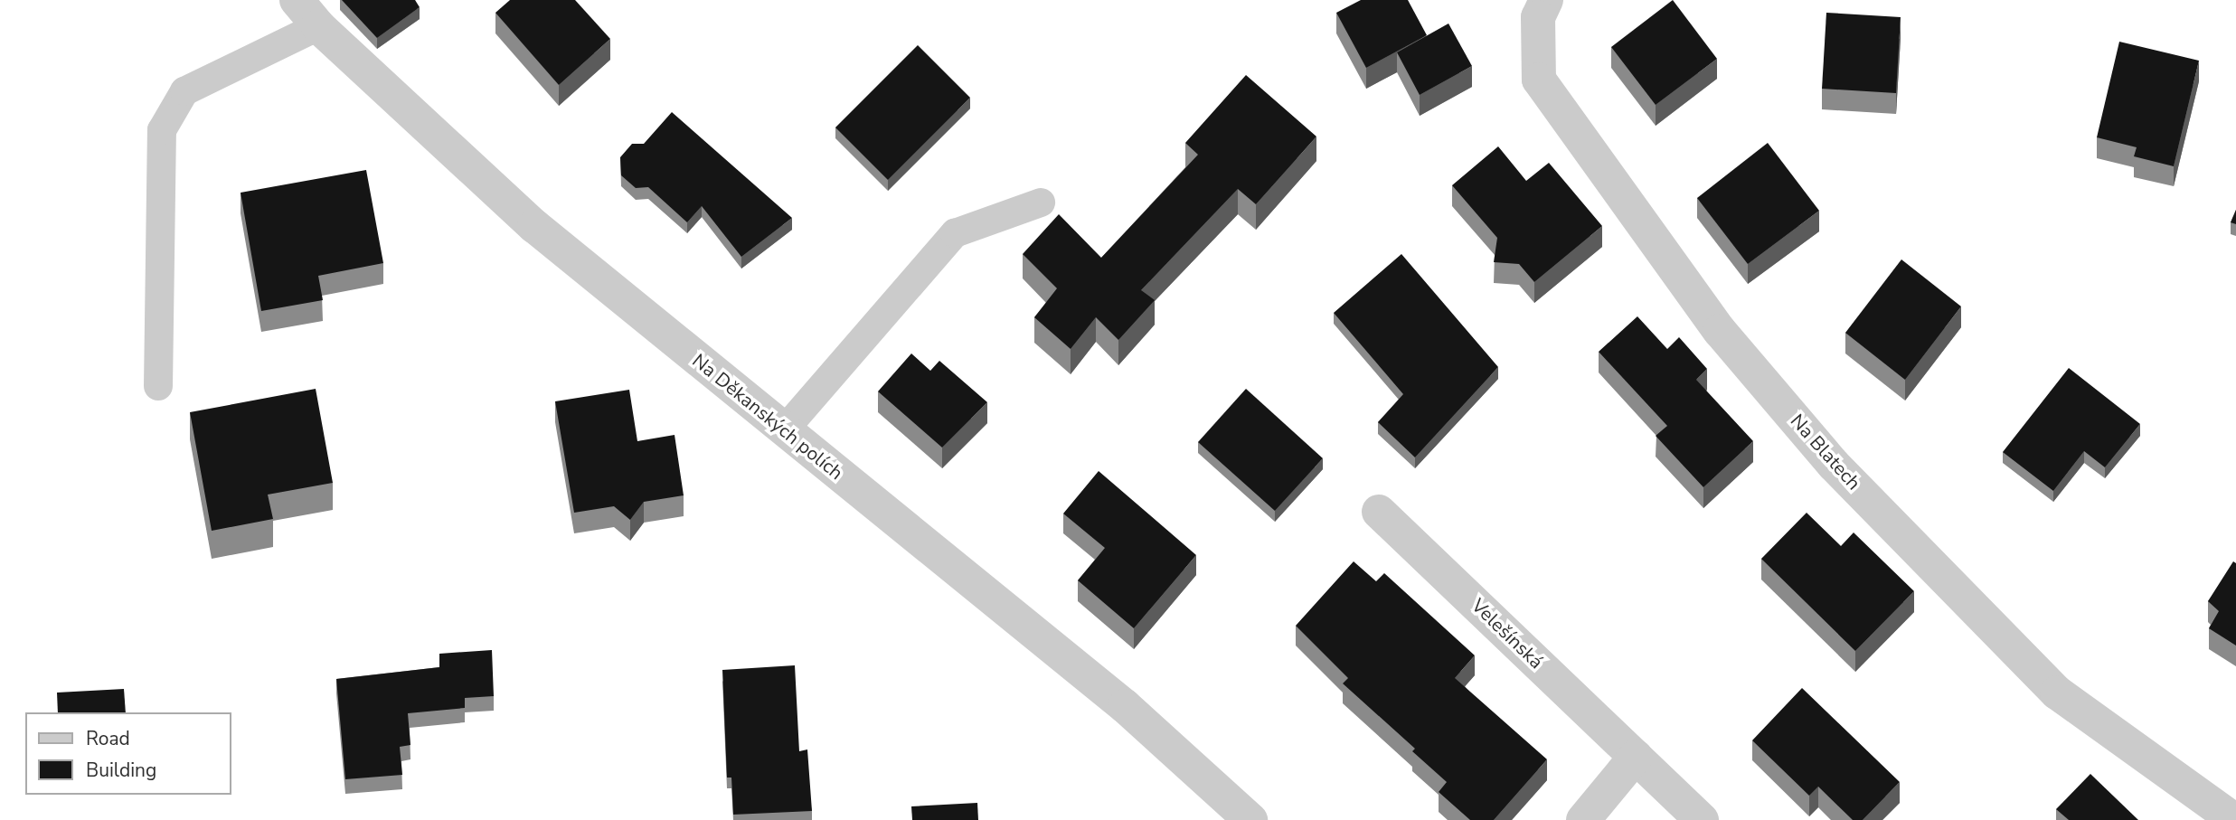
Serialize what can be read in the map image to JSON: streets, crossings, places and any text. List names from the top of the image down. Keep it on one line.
{"streets":{"street":["Na Děkanských polích","Na Blatech","Velešínská"]},"legend":["Road","Building"]}
